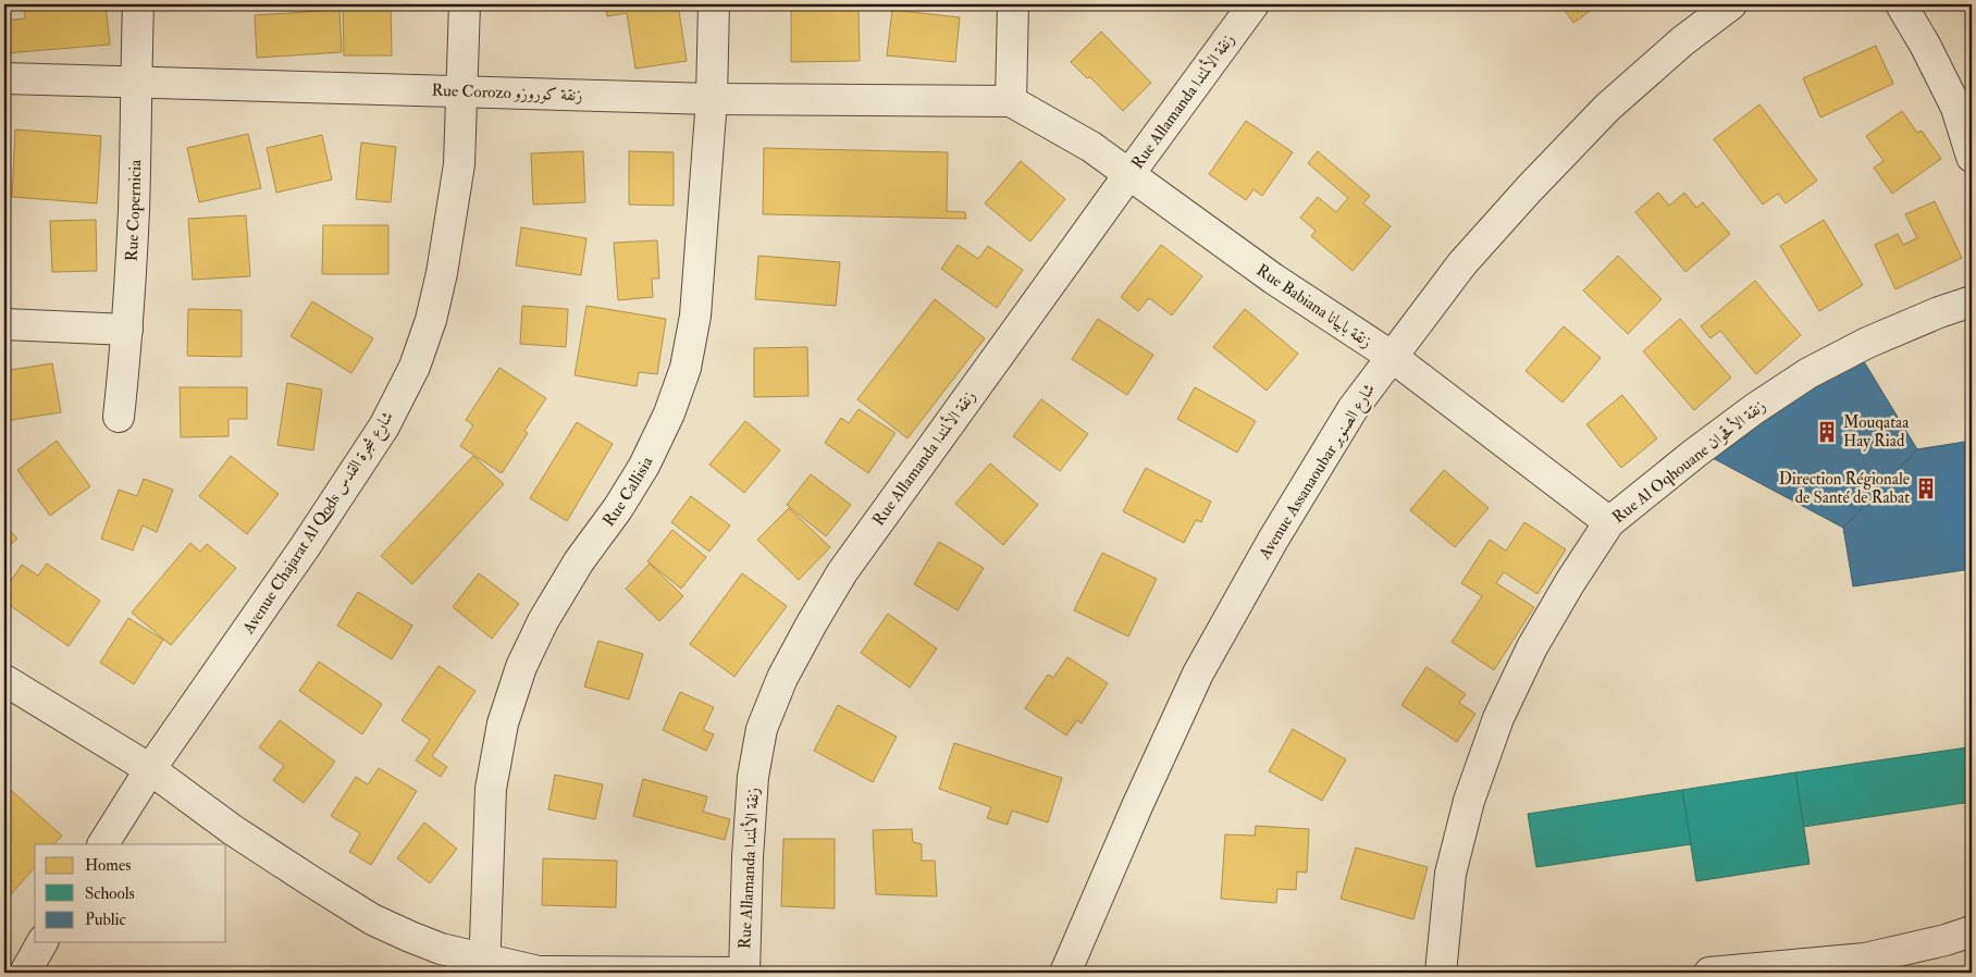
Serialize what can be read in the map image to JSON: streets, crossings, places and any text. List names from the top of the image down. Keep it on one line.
{"streets":{"street":["Rue Corozo زنقة كوروزو","Rue Allamanda زنقة الألمندا","Rue Copernicia","Rue Babiana زنقة بابيانا","Rue Al Oqhouane زنقة الأقحوان","Avenue Assanaoubar شارع الصنوبر","Rue Callisia","Avenue Chajarat Al Qods شارع شجرة القدس"]},"crossings":[["Rue Corozo زنقة كوروزو","Rue Copernicia"],["Rue Corozo زنقة كوروزو","Rue Babiana زنقة بابيانا"],["Rue Corozo زنقة كوروزو","Rue Callisia"],["Rue Corozo زنقة كوروزو","Avenue Chajarat Al Qods شارع شجرة القدس"],["Rue Allamanda زنقة الألمندا","Rue Babiana زنقة بابيانا"],["Rue Babiana زنقة بابيانا","Rue Al Oqhouane زنقة الأقحوان"],["Rue Babiana زنقة بابيانا","Avenue Assanaoubar شارع الصنوبر"]],"places":{"building":["Mouqataa Hay Riad","Direction Régionale de Santé de Rabat"]},"legend":["Homes","Schools","Public"]}
